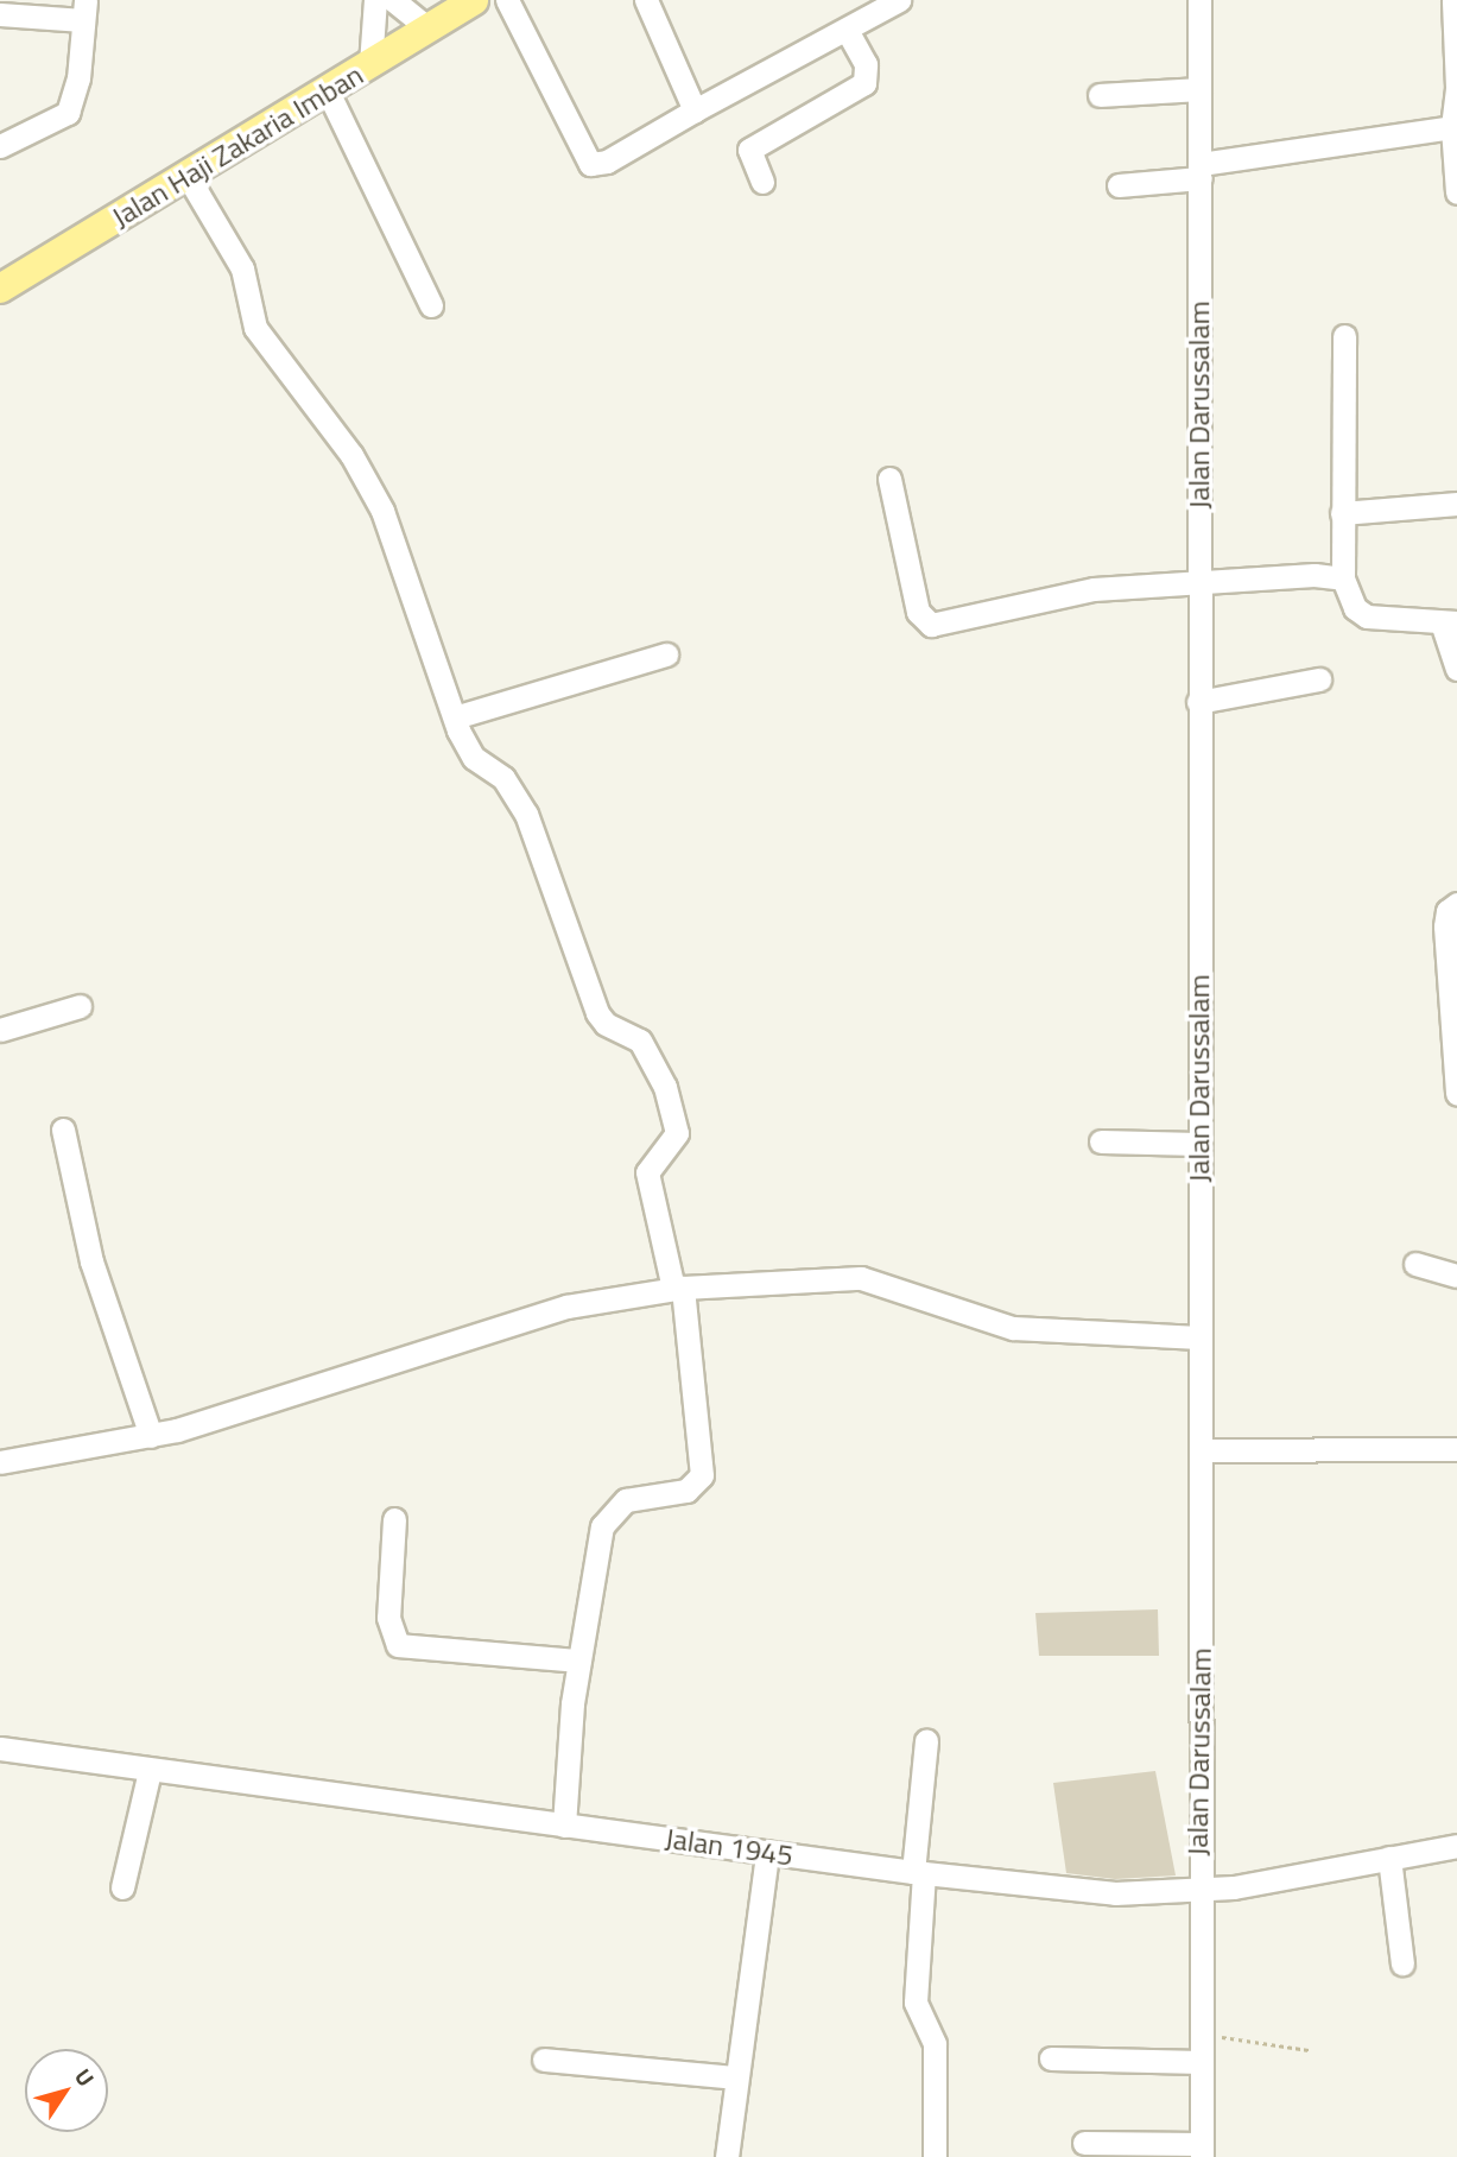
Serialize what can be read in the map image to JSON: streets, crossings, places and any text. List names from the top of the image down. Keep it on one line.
{"streets":{"main road":["Jalan Haji Zakaria Imban"],"street":["Jalan Darussalam","Jalan 1945"]},"crossings":[["Jalan Darussalam","Jalan 1945"]],"north":"top right"}
